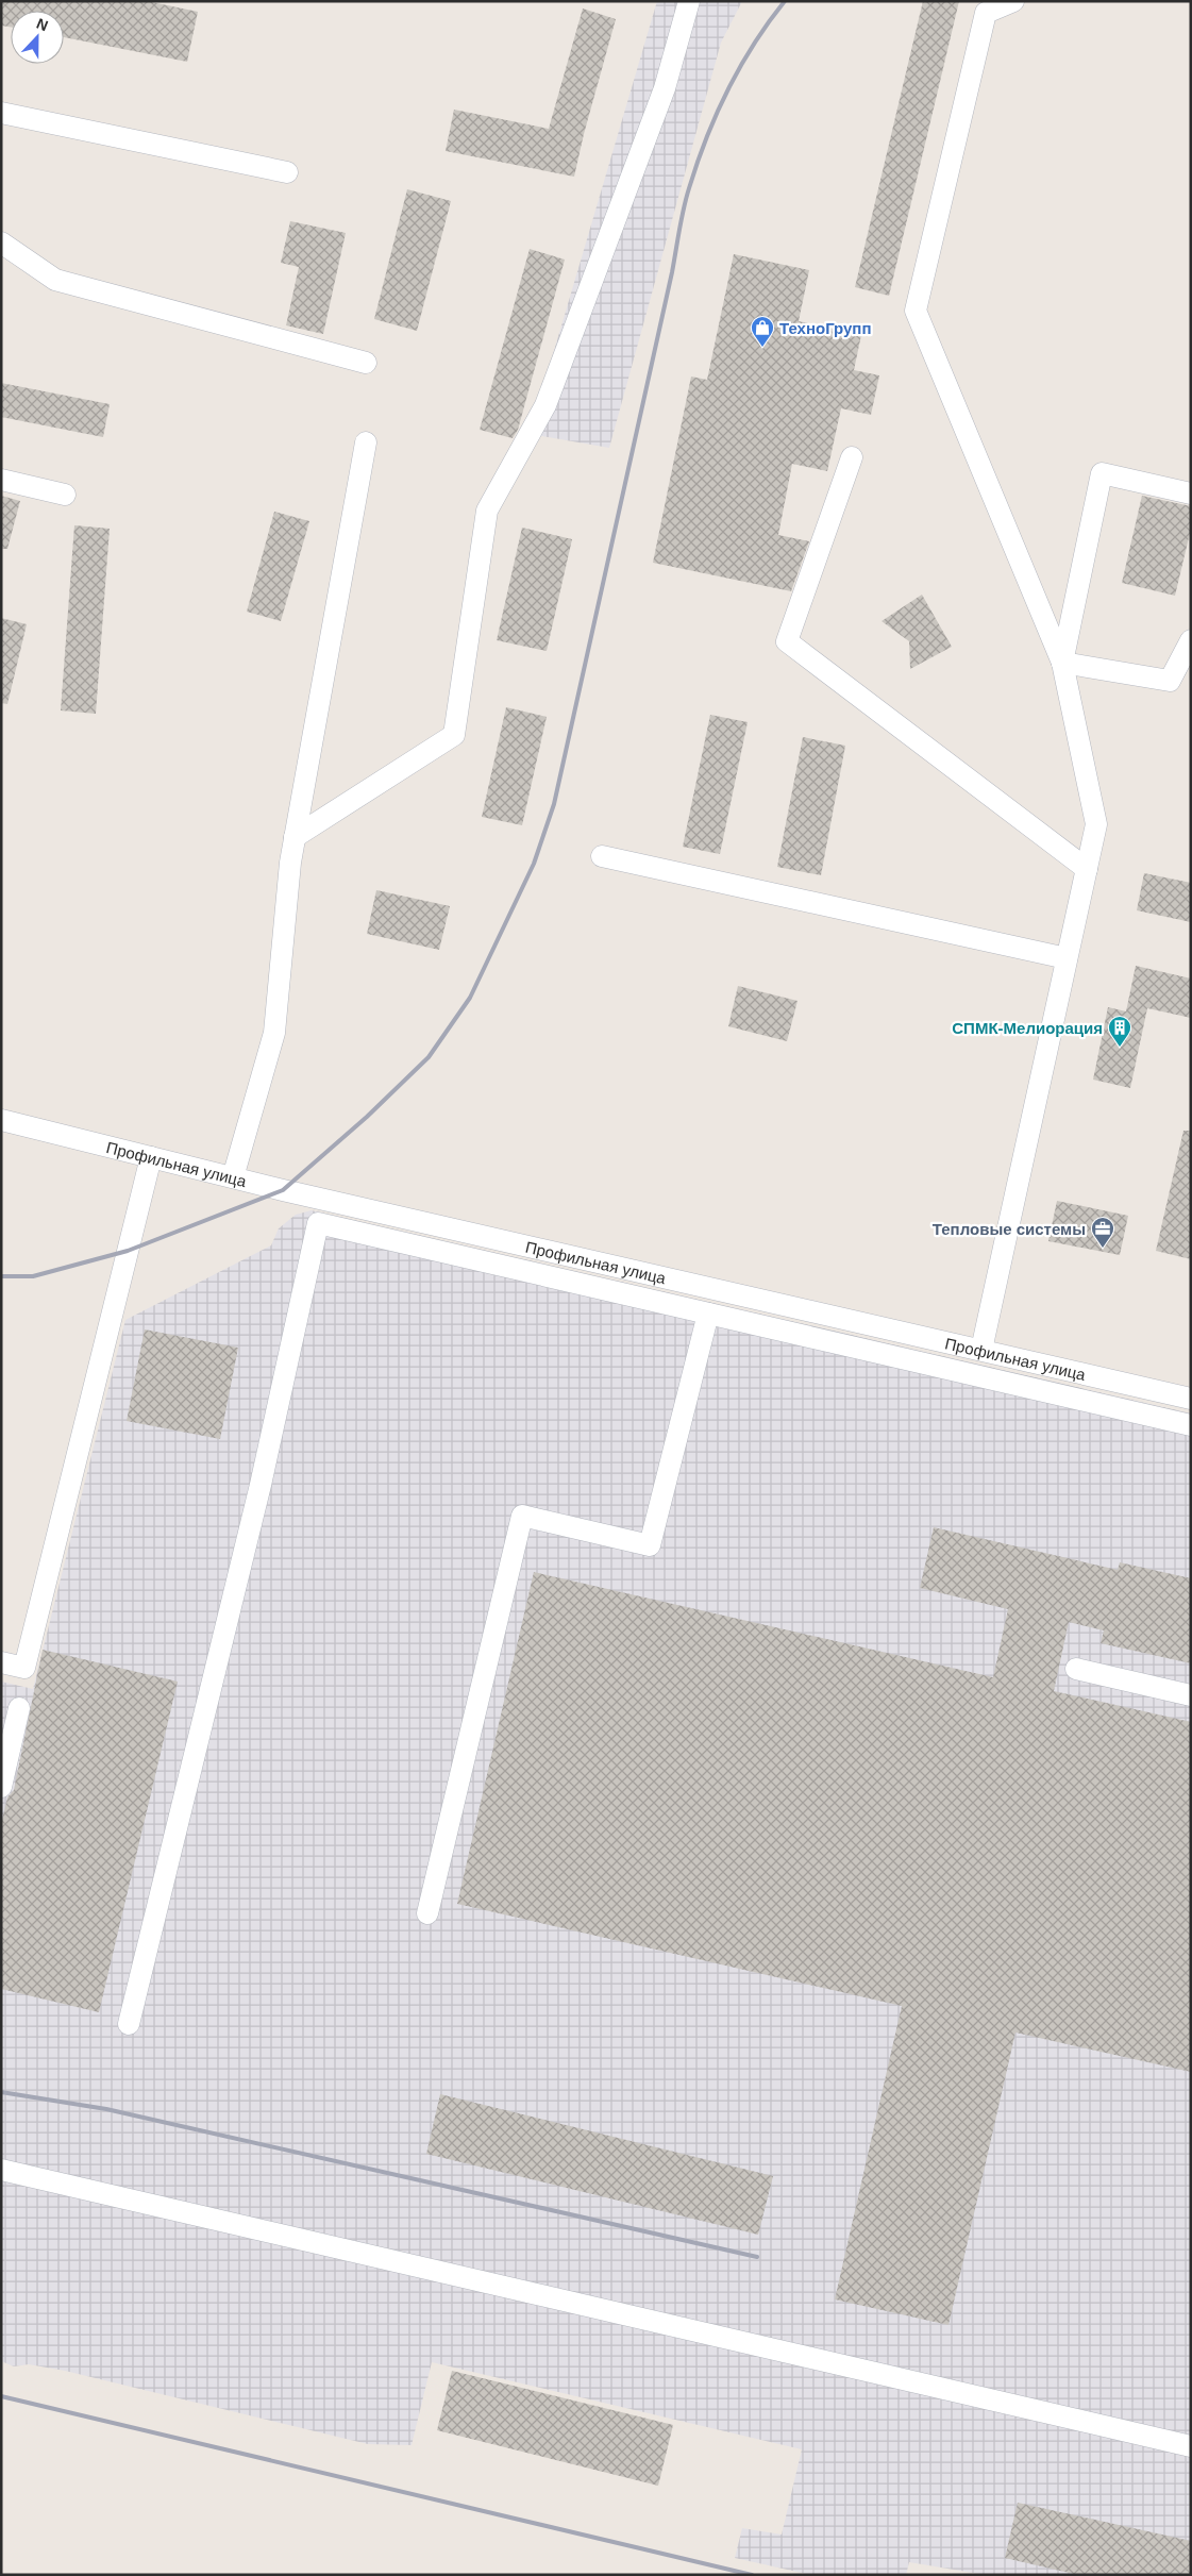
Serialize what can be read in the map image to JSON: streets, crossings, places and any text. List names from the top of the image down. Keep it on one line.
{"streets":{"street":["Профильная улица"]},"places":{"shop":["ТехноГрупп"],"building":["СПМК-Мелиорация"],"office":["Тепловые системы"]},"north":"top"}
